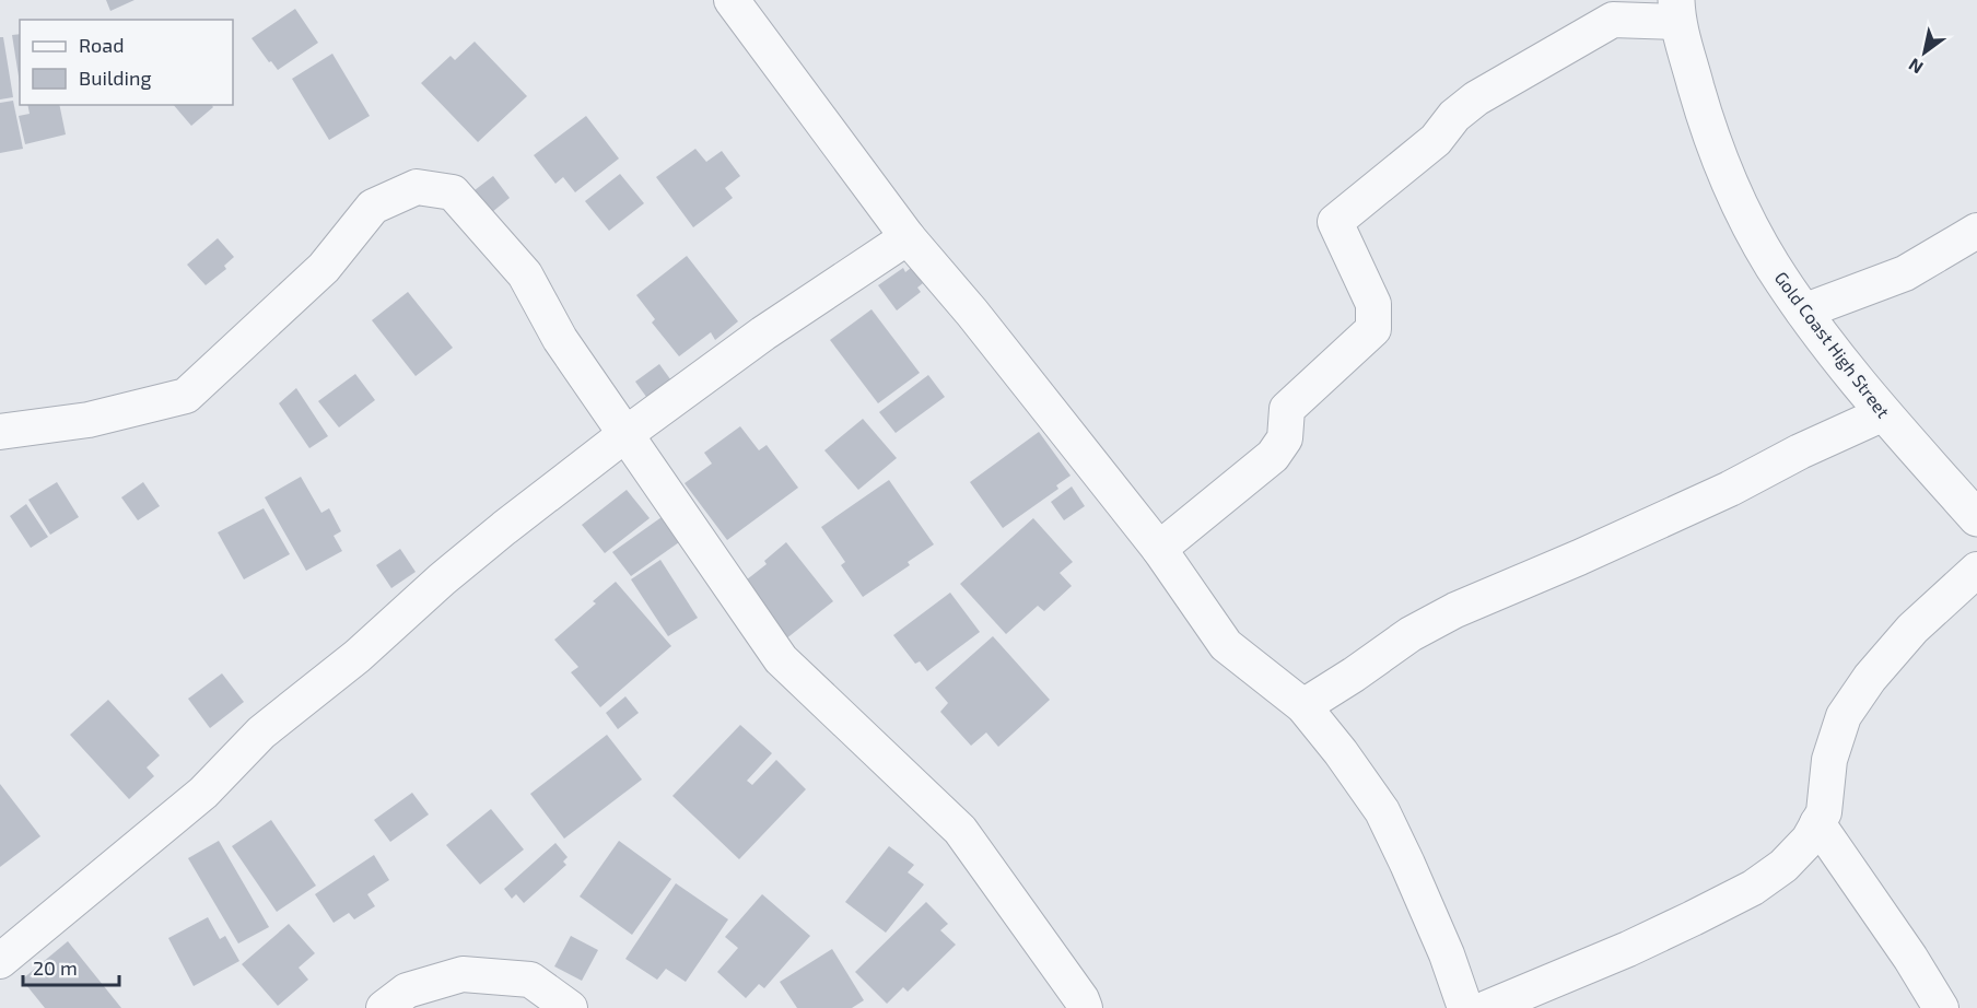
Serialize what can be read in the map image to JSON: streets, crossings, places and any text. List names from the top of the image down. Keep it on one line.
{"streets":{"street":["Gold Coast High Street"]},"legend":["Road","Building"],"scale_bar":"20 m","north":"bottom left"}
